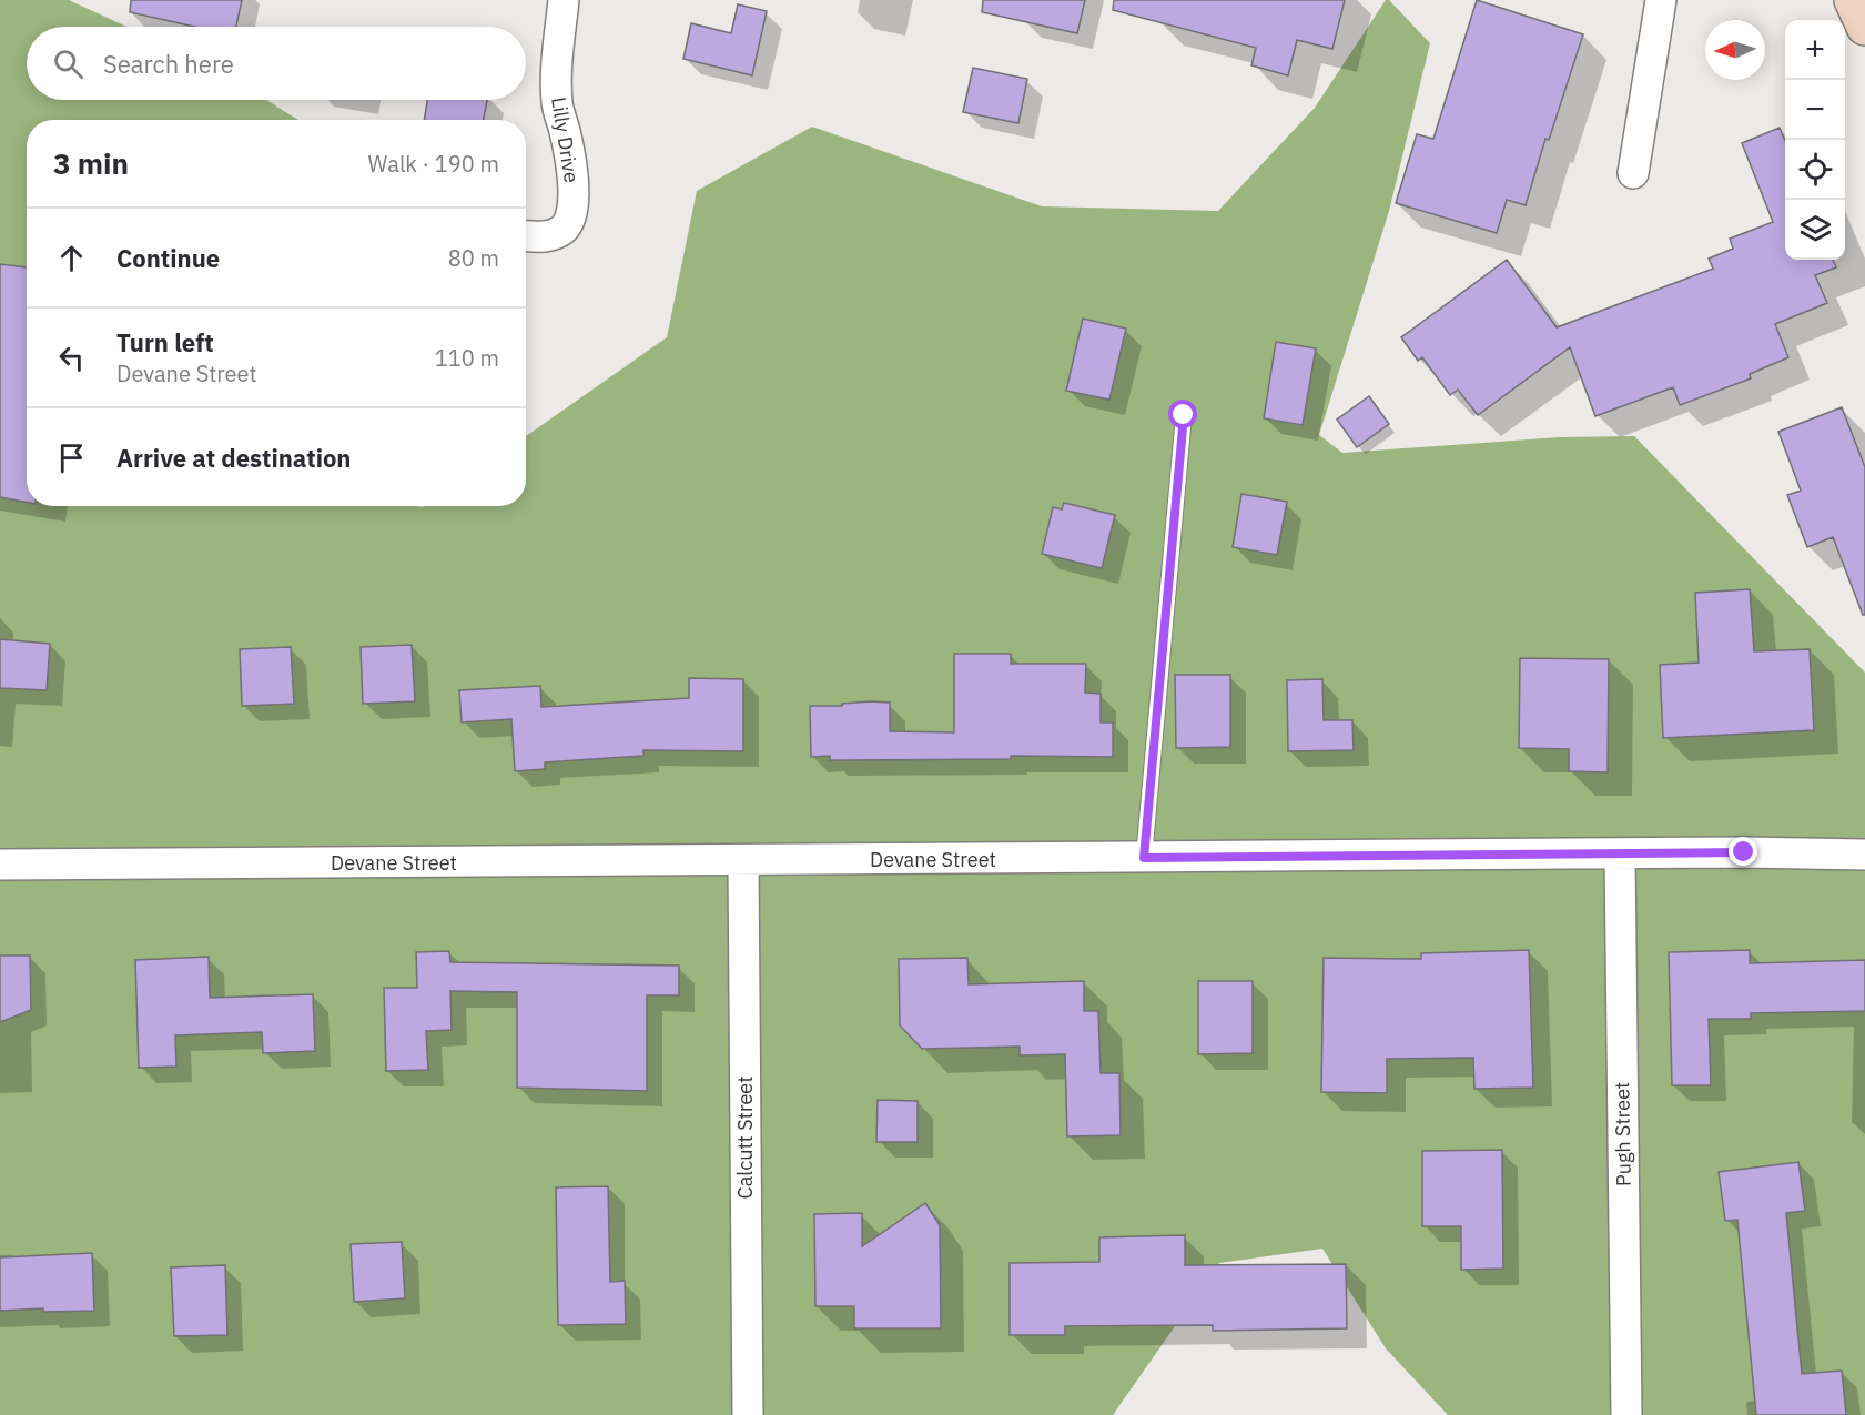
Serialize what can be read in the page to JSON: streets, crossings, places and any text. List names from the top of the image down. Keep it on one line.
{"streets":{"street":["Lilly Drive","Devane Street","Pugh Street","Calcutt Street"]},"crossings":[["Devane Street","Pugh Street"],["Devane Street","Calcutt Street"]],"north":"left","page":{"map_buttons":["+","−"],"search":"Search here","heading":["3 min","Walk · 190 m"],"list":[["Continue","80 m"],["Turn left","Devane Street","110 m"],"Arrive at destination"]}}
